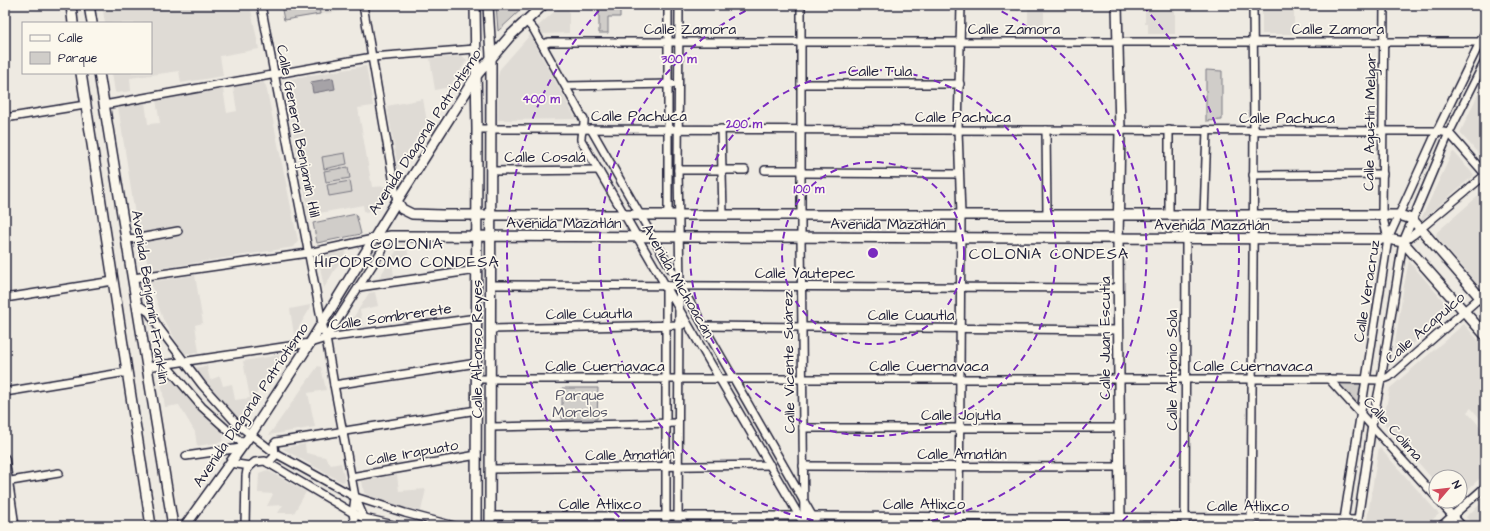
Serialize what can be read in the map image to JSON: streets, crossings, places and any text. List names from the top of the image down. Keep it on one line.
{"streets":{"main road":["Avenida Diagonal Patriotismo","Avenida Mazatlán","Avenida Benjamín Franklin","Calle Juan Escutia","Calle Alfonso Reyes"],"street":["Calle Zamora","Calle Tula","Calle Pachuca","Calle Agustín Melgar","Calle General Benjamín Hill","Calle Cosalá","Calle Yautepec","Avenida Michoacán","Calle Veracruz","Calle Cuautla","Calle Sombrerete","Calle Acapulco","Calle Vicente Suárez","Calle Cuernavaca","Calle Antonio Sola","Calle Jojutla","Calle Colima","Calle Irapuato","Calle Amatlán","Calle Atlixco"]},"crossings":[["Calle Zamora","Calle Agustín Melgar"],["Calle Zamora","Avenida Michoacán"],["Calle Zamora","Calle Veracruz"],["Calle Zamora","Calle Juan Escutia"],["Calle Zamora","Calle Vicente Suárez"],["Calle Tula","Calle Vicente Suárez"],["Calle Pachuca","Calle Agustín Melgar"],["Calle Pachuca","Avenida Michoacán"],["Calle Pachuca","Calle Veracruz"],["Calle Pachuca","Calle Juan Escutia"],["Calle Pachuca","Calle Alfonso Reyes"],["Calle Pachuca","Calle Vicente Suárez"],["Calle Agustín Melgar","Avenida Mazatlán"],["Calle Agustín Melgar","Calle Veracruz"],["Calle General Benjamín Hill","Avenida Diagonal Patriotismo"],["Calle General Benjamín Hill","Calle Sombrerete"],["Calle General Benjamín Hill","Calle Irapuato"],["Avenida Diagonal Patriotismo","Avenida Mazatlán"],["Avenida Diagonal Patriotismo","Avenida Michoacán"],["Avenida Diagonal Patriotismo","Calle Sombrerete"],["Avenida Diagonal Patriotismo","Calle Alfonso Reyes"],["Calle Cosalá","Avenida Michoacán"],["Calle Cosalá","Calle Alfonso Reyes"],["Avenida Mazatlán","Avenida Michoacán"],["Avenida Mazatlán","Calle Veracruz"],["Avenida Mazatlán","Calle Juan Escutia"],["Avenida Mazatlán","Calle Alfonso Reyes"],["Avenida Mazatlán","Calle Vicente Suárez"],["Avenida Mazatlán","Calle Antonio Sola"],["Calle Yautepec","Avenida Michoacán"],["Calle Yautepec","Calle Juan Escutia"],["Calle Yautepec","Calle Alfonso Reyes"],["Calle Yautepec","Calle Vicente Suárez"],["Avenida Michoacán","Calle Cuautla"],["Avenida Michoacán","Calle Vicente Suárez"],["Avenida Michoacán","Calle Cuernavaca"],["Avenida Michoacán","Calle Amatlán"],["Avenida Michoacán","Calle Atlixco"],["Calle Veracruz","Calle Acapulco"],["Calle Veracruz","Calle Cuernavaca"],["Calle Veracruz","Calle Colima"],["Calle Veracruz","Calle Atlixco"],["Avenida Benjamín Franklin","Calle Sombrerete"],["Calle Cuautla","Calle Juan Escutia"],["Calle Cuautla","Calle Alfonso Reyes"],["Calle Cuautla","Calle Vicente Suárez"],["Calle Sombrerete","Calle Alfonso Reyes"],["Calle Acapulco","Calle Cuernavaca"],["Calle Juan Escutia","Calle Cuernavaca"],["Calle Juan Escutia","Calle Jojutla"],["Calle Juan Escutia","Calle Amatlán"],["Calle Juan Escutia","Calle Atlixco"],["Calle Alfonso Reyes","Calle Cuernavaca"],["Calle Alfonso Reyes","Calle Irapuato"],["Calle Alfonso Reyes","Calle Amatlán"],["Calle Alfonso Reyes","Calle Atlixco"],["Calle Vicente Suárez","Calle Cuernavaca"],["Calle Vicente Suárez","Calle Jojutla"],["Calle Vicente Suárez","Calle Amatlán"],["Calle Vicente Suárez","Calle Atlixco"],["Calle Cuernavaca","Calle Antonio Sola"],["Calle Cuernavaca","Calle Colima"],["Calle Antonio Sola","Calle Atlixco"]],"districts":["COLONIA HIPÓDROMO CONDESA","COLONIA CONDESA"],"parks":["Parque Morelos"],"legend":["Calle","Parque"],"north":"top right","rings":["300 m","400 m","200 m","100 m"]}
